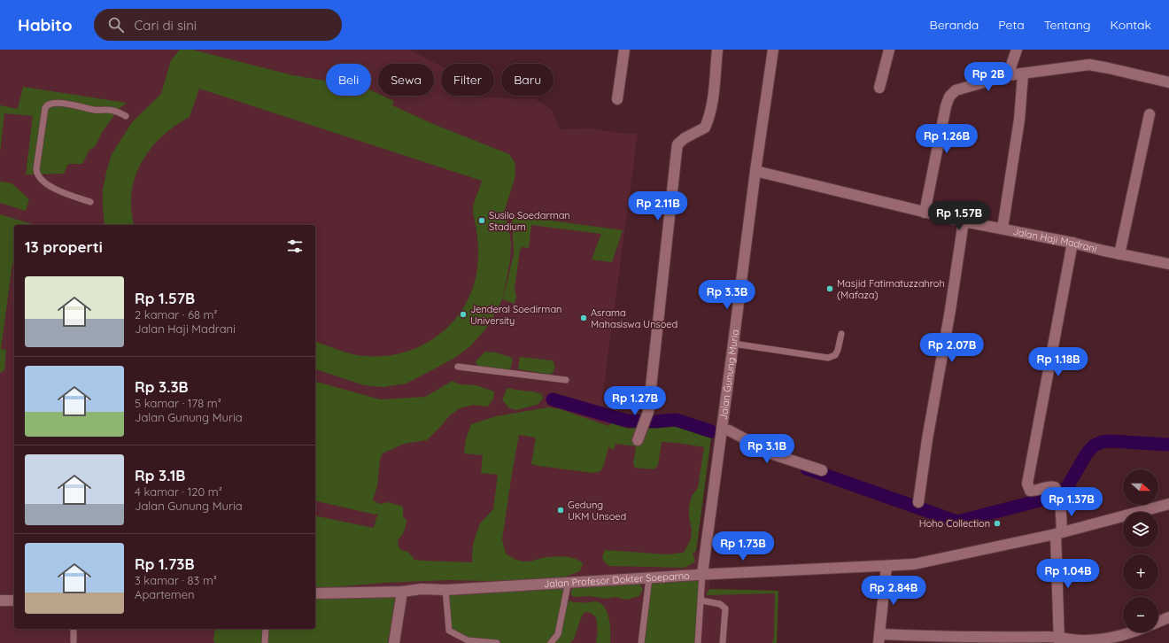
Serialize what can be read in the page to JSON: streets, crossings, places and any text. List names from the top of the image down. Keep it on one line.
{"streets":{"street":["Jalan Haji Madrani","Jalan Gunung Muria","Jalan Profesor Dokter Soeparno"]},"crossings":[["Jalan Haji Madrani","Jalan Gunung Muria"],["Jalan Gunung Muria","Jalan Profesor Dokter Soeparno"]],"places":["Susilo Soedarman Stadium","Masjid Fatimatuzzahroh (Mafaza)","Jenderal Soedirman University","Asrama Mahasiswa Unsoed","Gedung UKM Unsoed","Hoho Collection"],"north":"right","page":{"header":"Habito","search":"Cari di sini","nav":["Beranda","Peta","Tentang","Kontak"],"price":["Rp 2B","Rp 1.26B","Rp 2.11B","Rp 1.57B","Rp 3.3B","Rp 2.07B","Rp 1.18B","Rp 1.27B","Rp 3.1B","Rp 1.37B","Rp 1.73B","Rp 1.04B","Rp 2.84B"],"chip":["Beli","Sewa","Filter","Baru"],"heading":"13 properti","list":[{"name":"Rp 1.57B","note":"2 kamar · 68 m² · Jalan Haji Madrani"},{"name":"Rp 3.3B","note":"5 kamar · 178 m² · Jalan Gunung Muria"},{"name":"Rp 3.1B","note":"4 kamar · 120 m² · Jalan Gunung Muria"},{"name":"Rp 1.73B","note":"3 kamar · 83 m² · Apartemen"}],"map_buttons":["+","−"]}}
